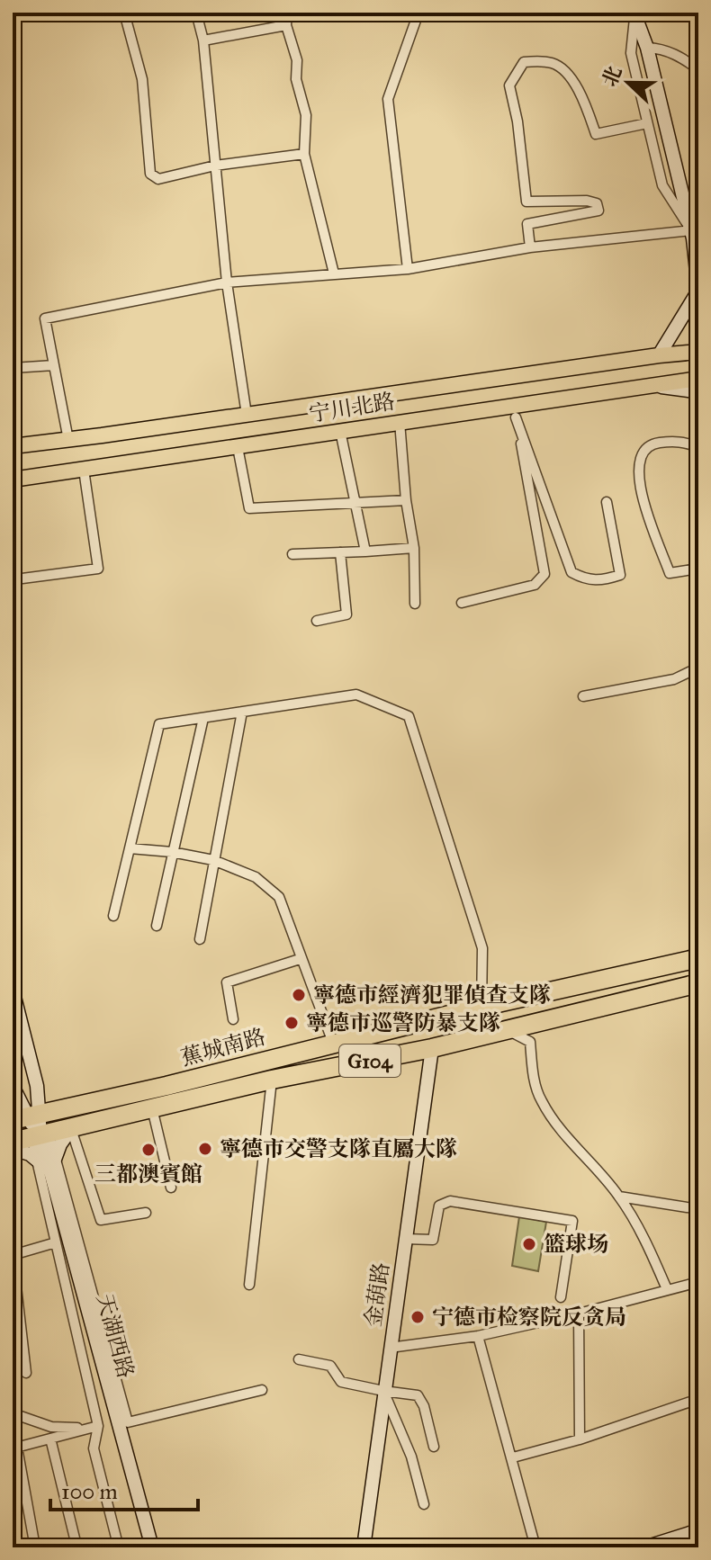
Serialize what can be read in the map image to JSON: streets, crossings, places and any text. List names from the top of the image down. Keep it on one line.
{"streets":{"highway":["蕉城南路","G104"],"main road":["宁川北路","金葫路","天湖西路"]},"crossings":[["蕉城南路","金葫路"],["蕉城南路","天湖西路"]],"places":["寧德市經濟犯罪偵查支隊","寧德市巡警防暴支隊","寧德市交警支隊直屬大隊","三都澳賓館","篮球场","宁德市检察院反贪局"],"scale_bar":"100 m","north":"left"}
